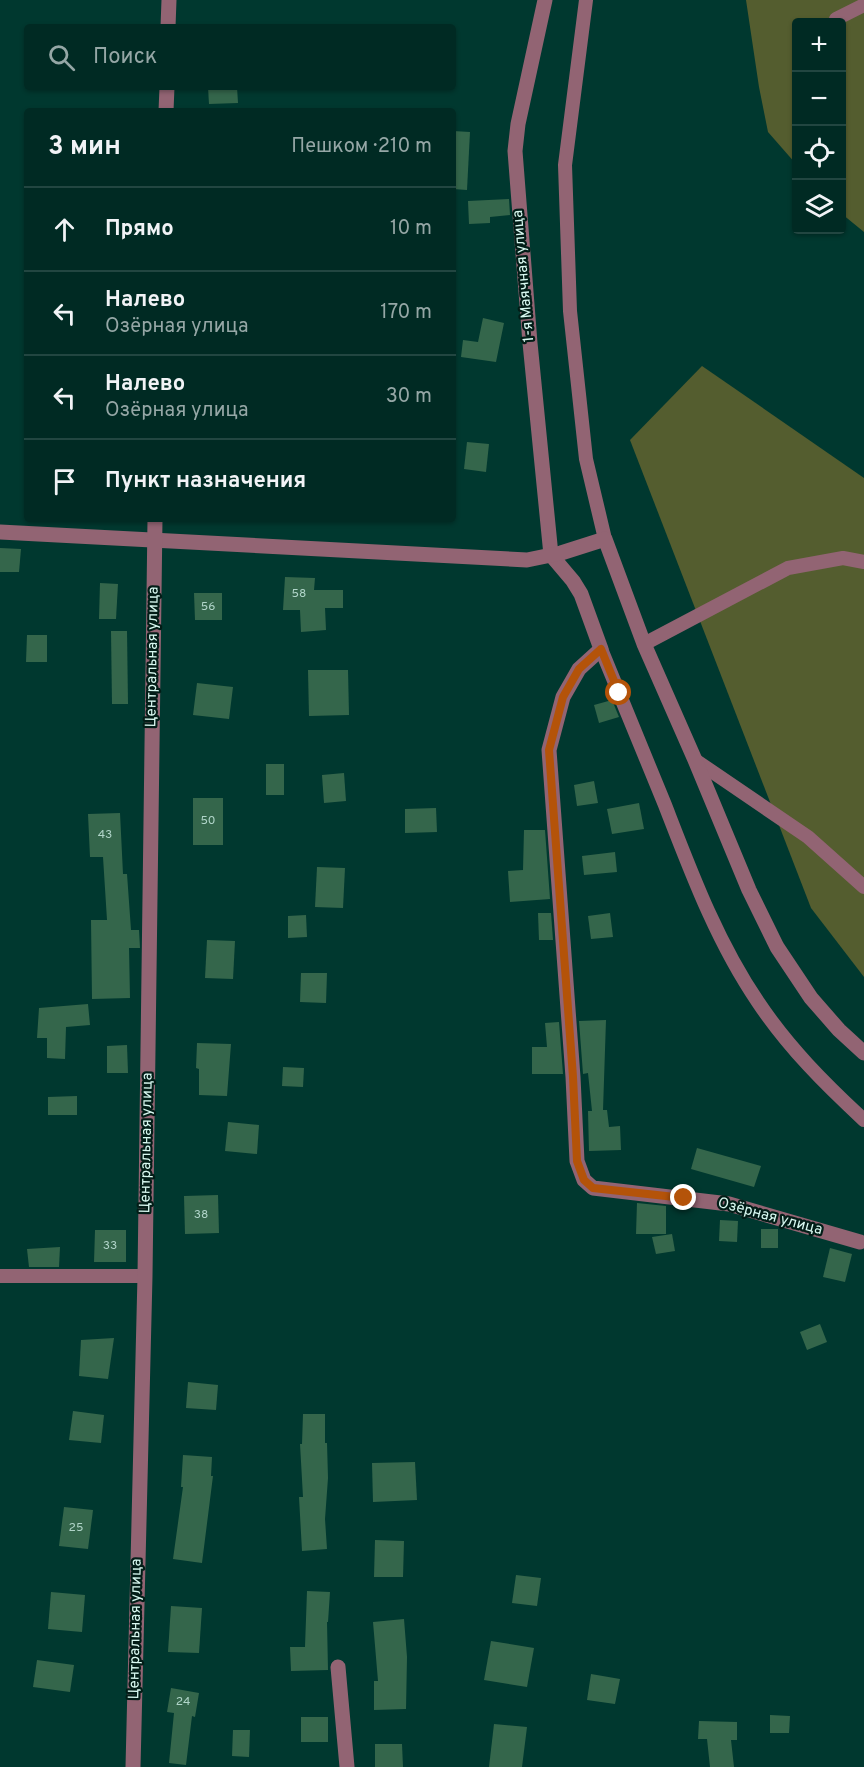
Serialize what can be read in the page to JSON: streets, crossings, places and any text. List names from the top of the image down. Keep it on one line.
{"streets":{"street":["1-я Маячная улица","Центральная улица","Озёрная улица"]},"house_numbers":["58","56","50","43","38","33","25","24"],"page":{"map_buttons":["+","−"],"search":"Поиск","heading":["3 мин","Пешком · 210 m"],"list":[["Прямо","10 m"],["Налево","Озёрная улица","170 m"],["Налево","Озёрная улица","30 m"],"Пункт назначения"]}}
